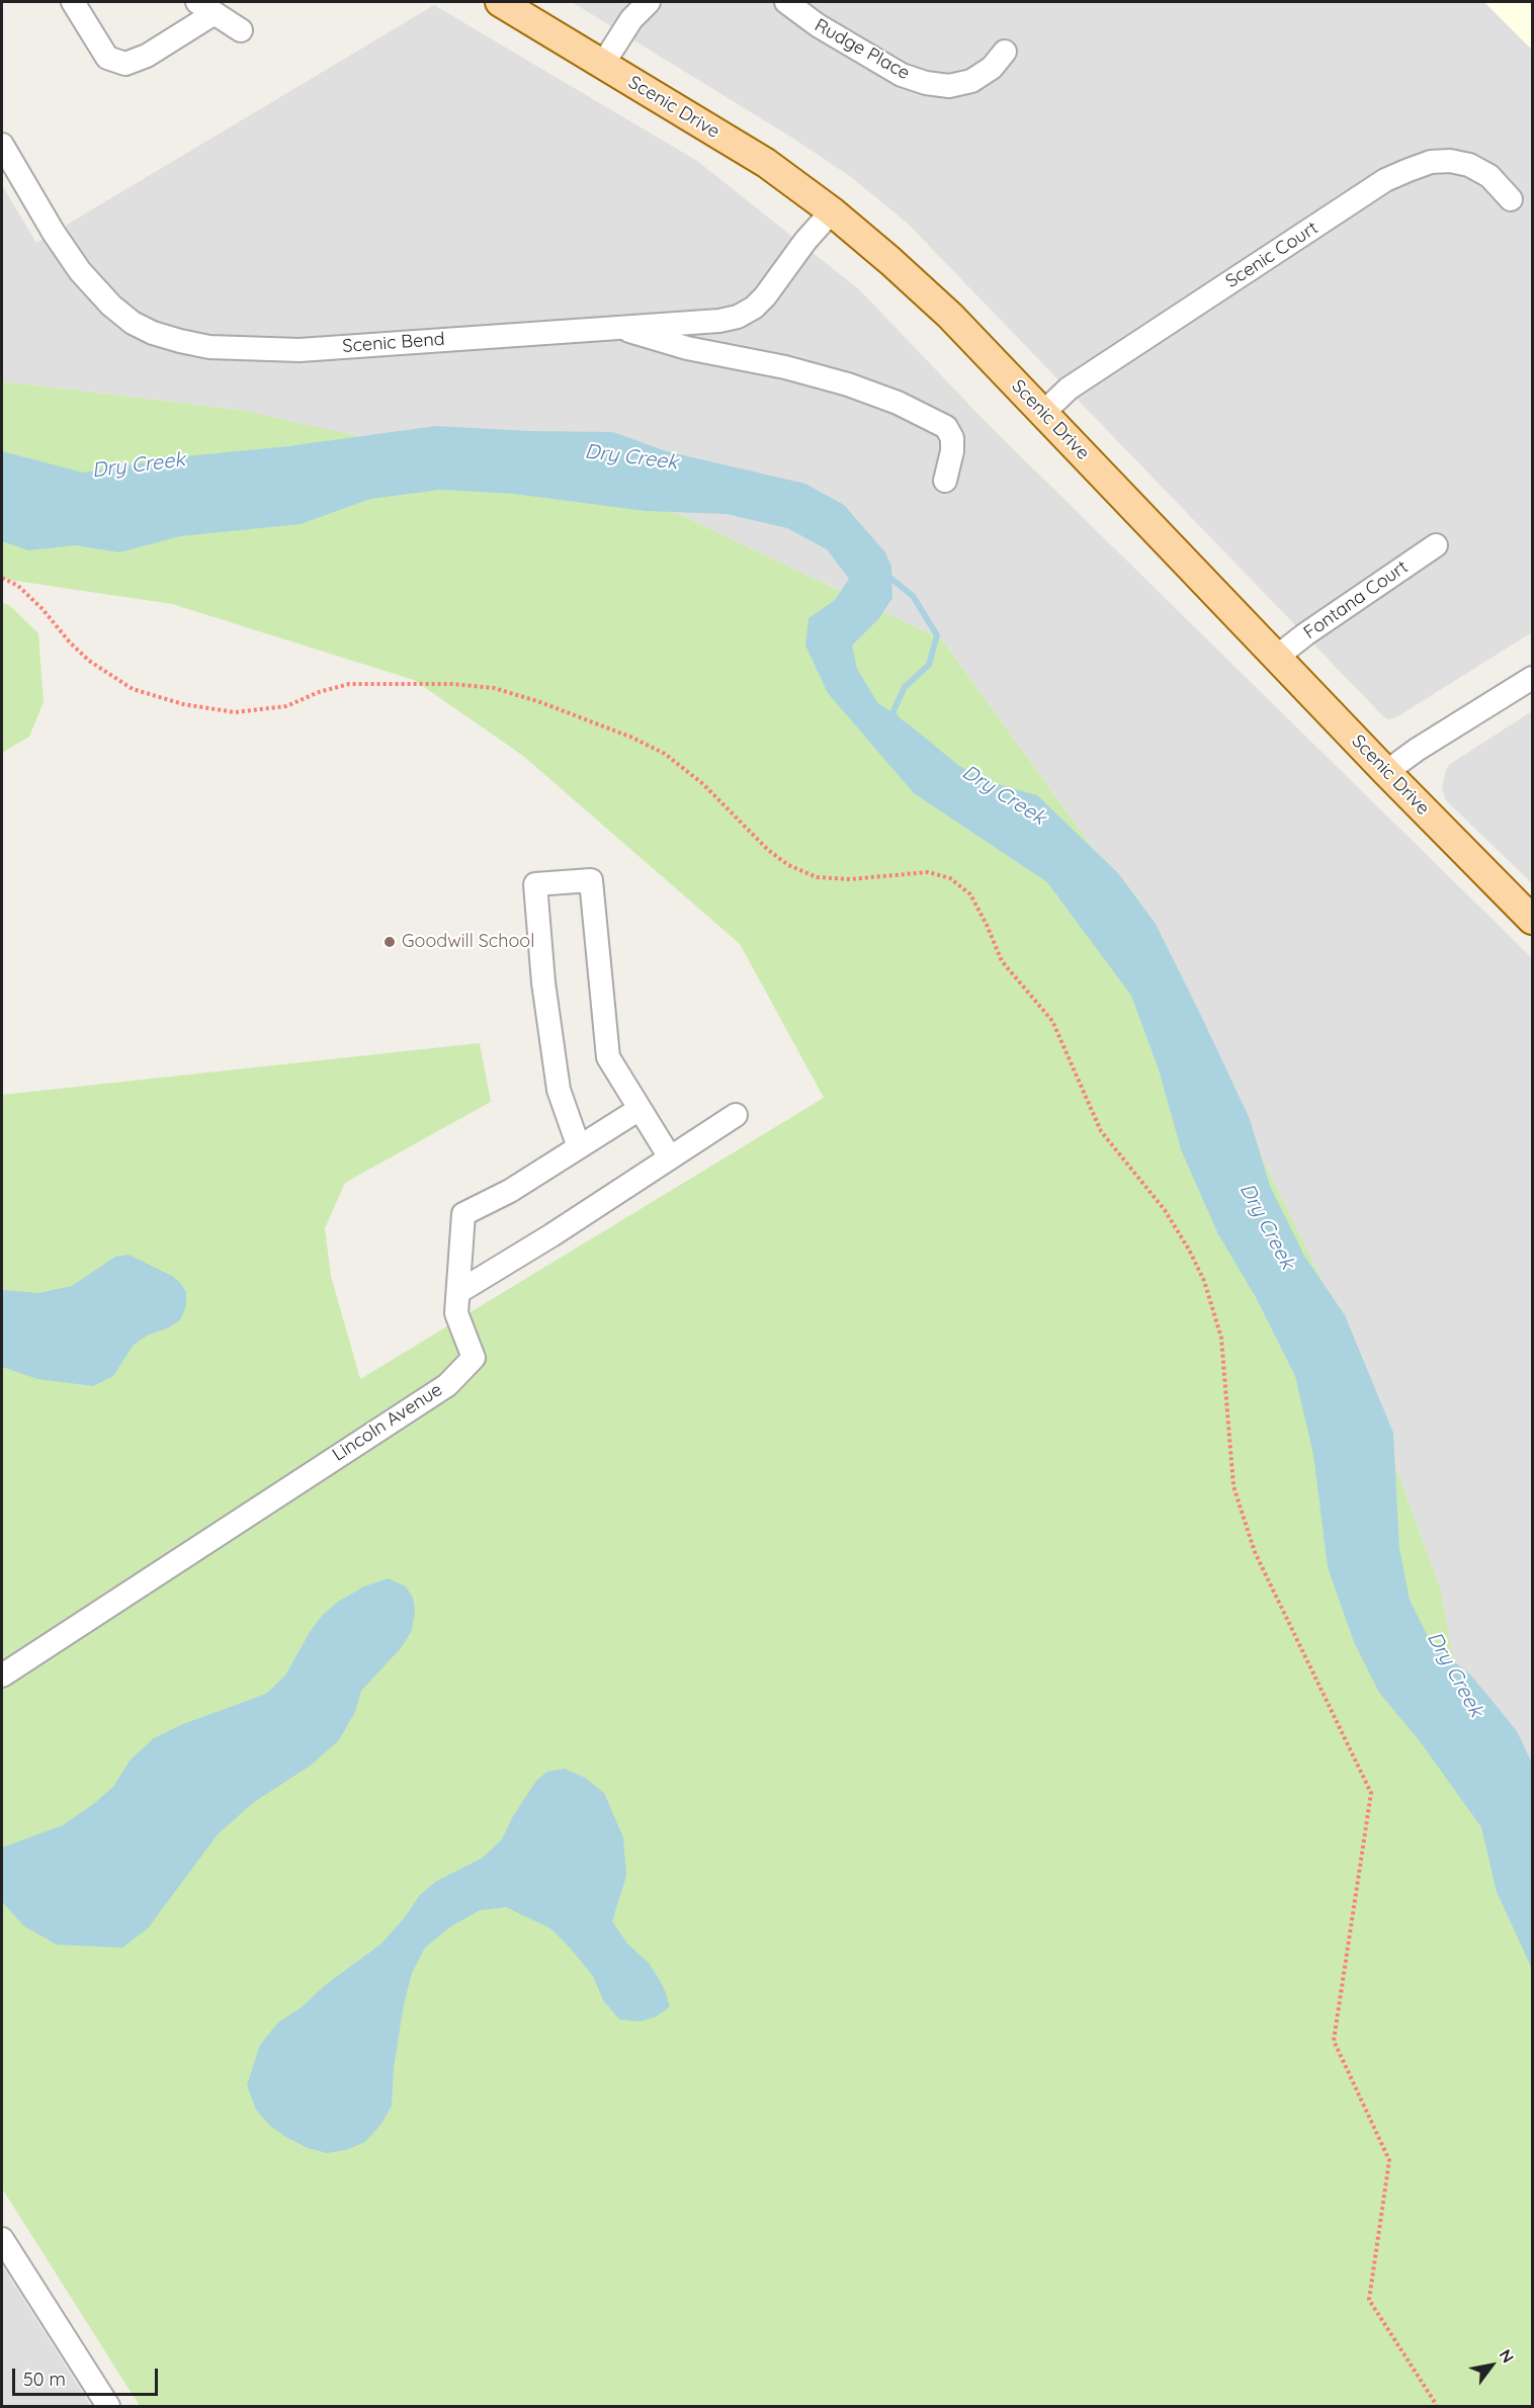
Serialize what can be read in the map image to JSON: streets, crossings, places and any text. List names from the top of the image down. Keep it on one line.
{"streets":{"main road":["Scenic Drive"],"street":["Rudge Place","Scenic Court","Scenic Bend","Fontana Court","Lincoln Avenue"]},"crossings":[["Scenic Drive","Scenic Court"],["Scenic Drive","Scenic Bend"],["Scenic Drive","Fontana Court"]],"water":["Dry Creek"],"places":["Goodwill School"],"scale_bar":"50 m","north":"top right"}
